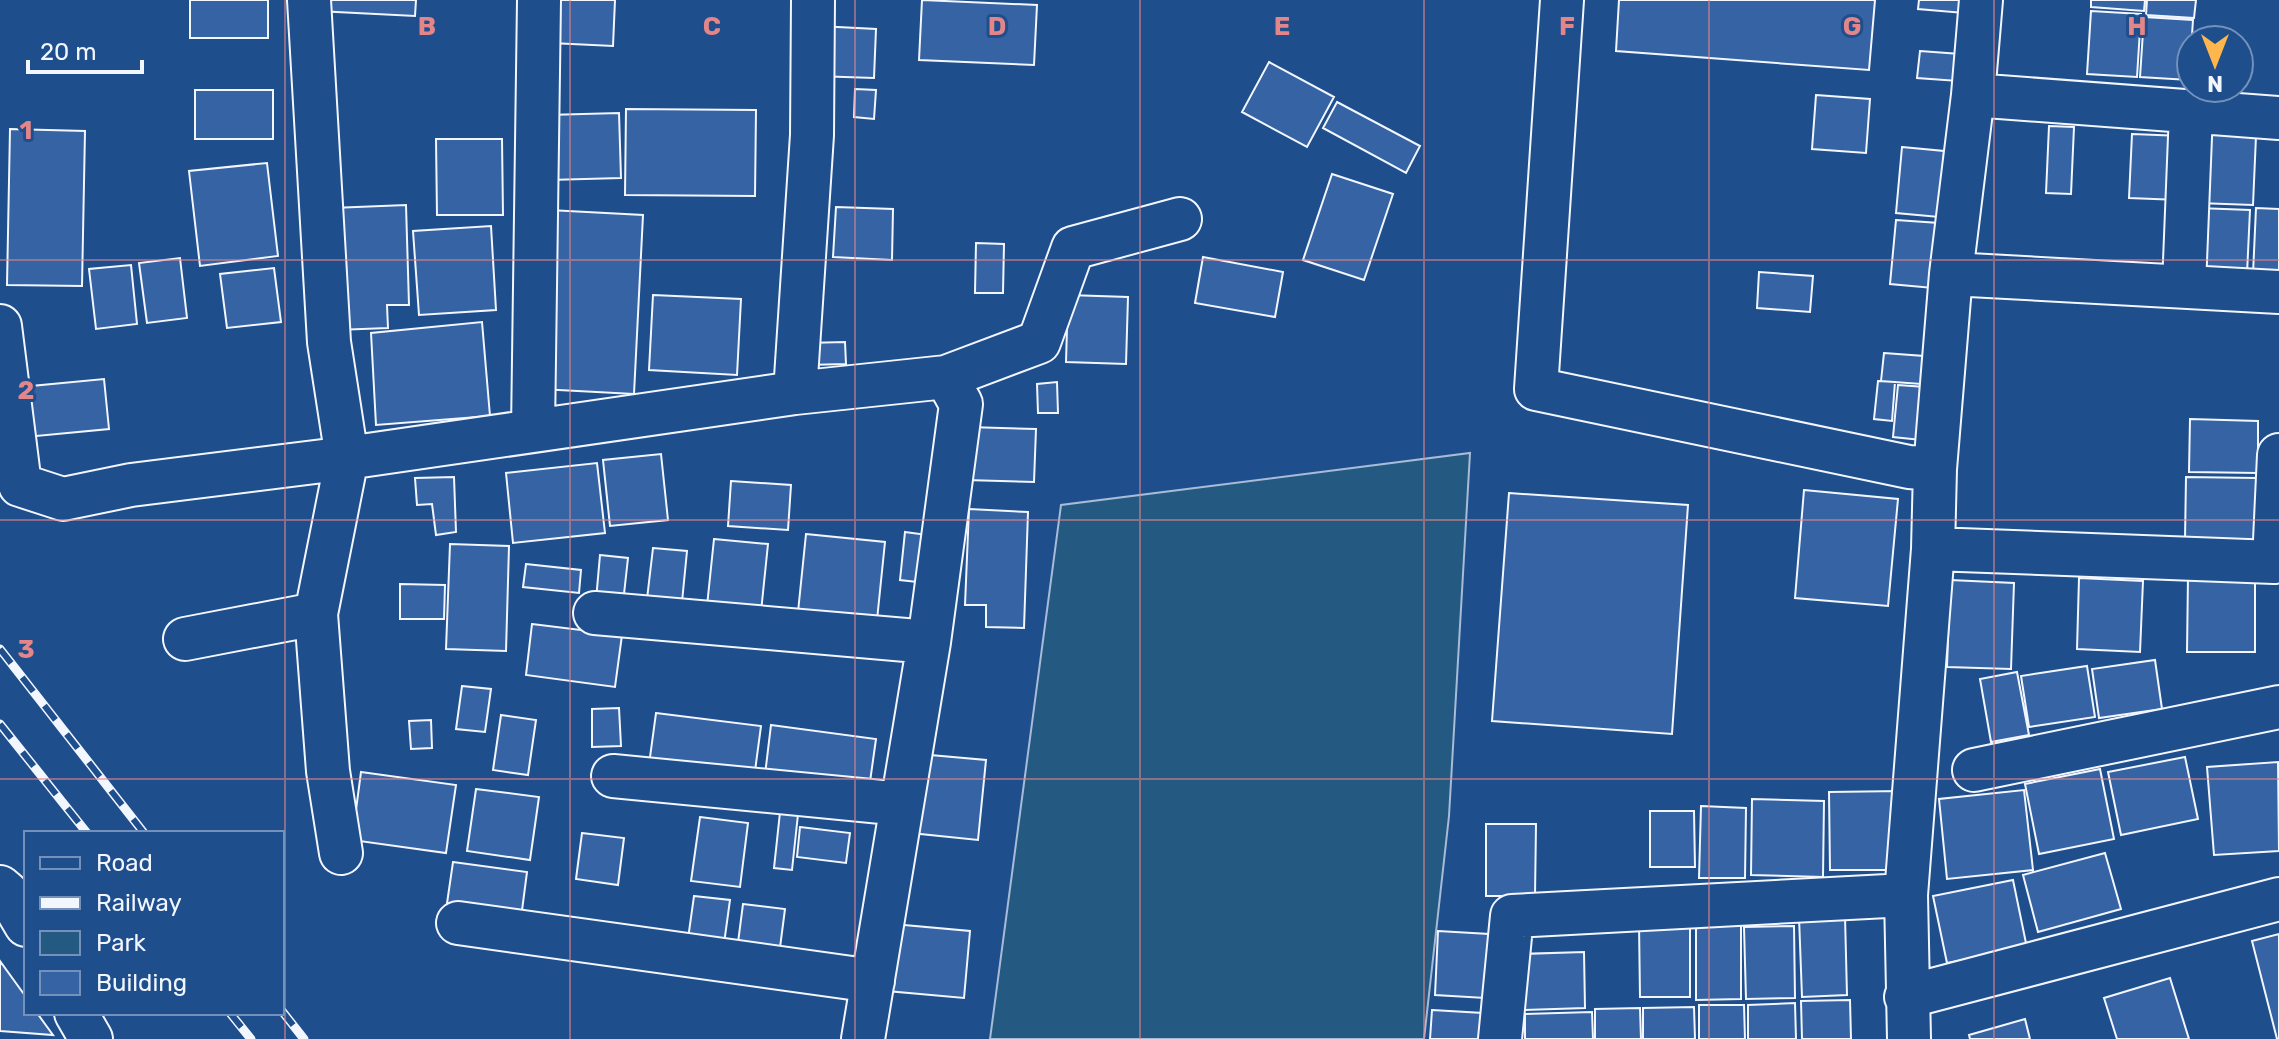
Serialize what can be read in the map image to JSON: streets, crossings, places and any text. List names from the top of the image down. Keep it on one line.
{"legend":["Road","Railway","Park","Building"],"scale_bar":"20 m","north":"bottom","grid":{"columns":["B","C","D","E","F","G","H"],"rows":["1","2","3"]}}
